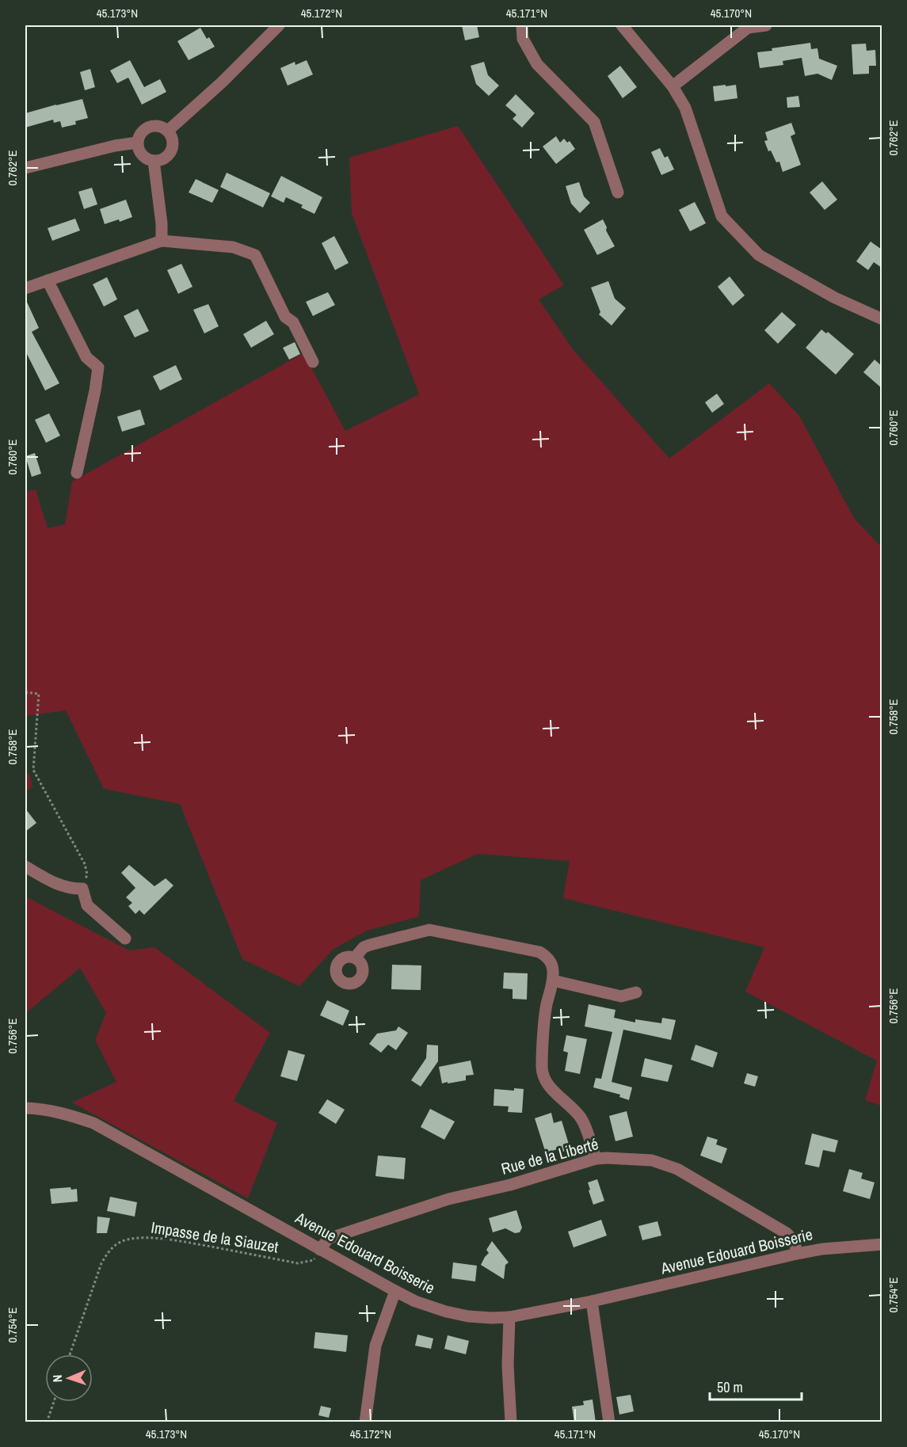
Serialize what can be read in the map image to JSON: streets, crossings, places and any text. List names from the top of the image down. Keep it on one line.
{"streets":{"street":["Rue de la Liberté","Avenue Edouard Boisserie"],"path":["Impasse de la Siauzet"]},"crossings":[["Rue de la Liberté","Impasse de la Siauzet"],["Rue de la Liberté","Avenue Edouard Boisserie"],["Impasse de la Siauzet","Avenue Edouard Boisserie"]],"scale_bar":"50 m","north":"left","coordinates":["45.173°N","45.172°N","45.171°N","45.170°N","0.762°E","0.760°E","0.758°E","0.756°E","0.754°E"]}
